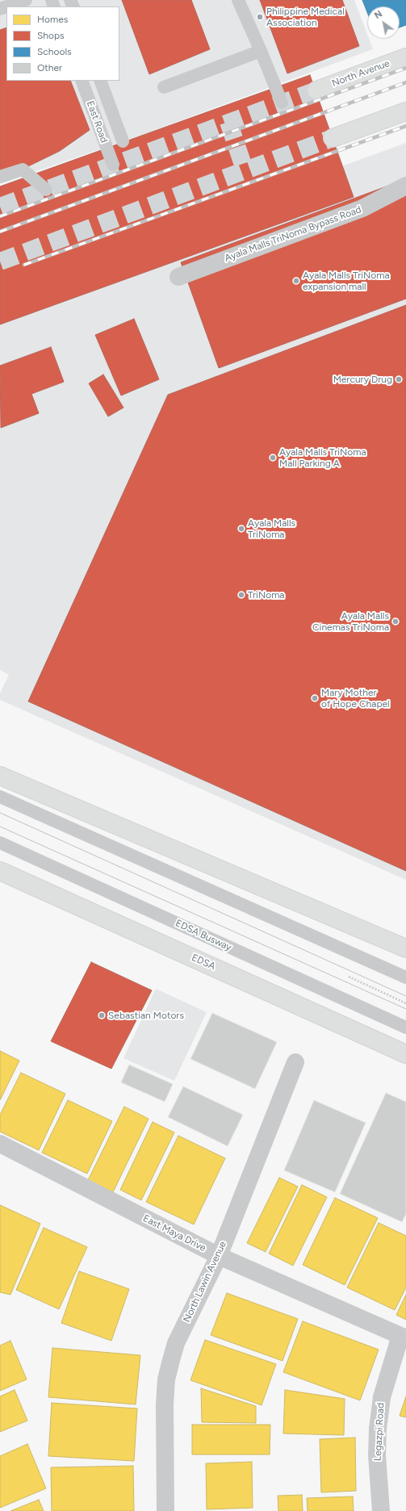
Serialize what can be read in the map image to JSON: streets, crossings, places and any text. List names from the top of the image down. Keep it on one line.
{"streets":{"main road":["North Avenue","EDSA"],"street":["Ayala Malls TriNoma Bypass Road","East Maya Drive","North Lawin Avenue","Legazpi Road"],"lane":["East Road","EDSA Busway"]},"crossings":[["East Maya Drive","North Lawin Avenue"],["East Maya Drive","Legazpi Road"]],"places":["Philippine Medical Association","Ayala Malls TriNoma expansion mall","Mercury Drug","Ayala Malls TriNoma Mall Parking A","Ayala Malls TriNoma","TriNoma","Ayala Malls Cinemas TriNoma","Mary Mother of Hope Chapel","Sebastian Motors"],"legend":["Homes","Shops","Schools","Other"],"north":"top left"}
